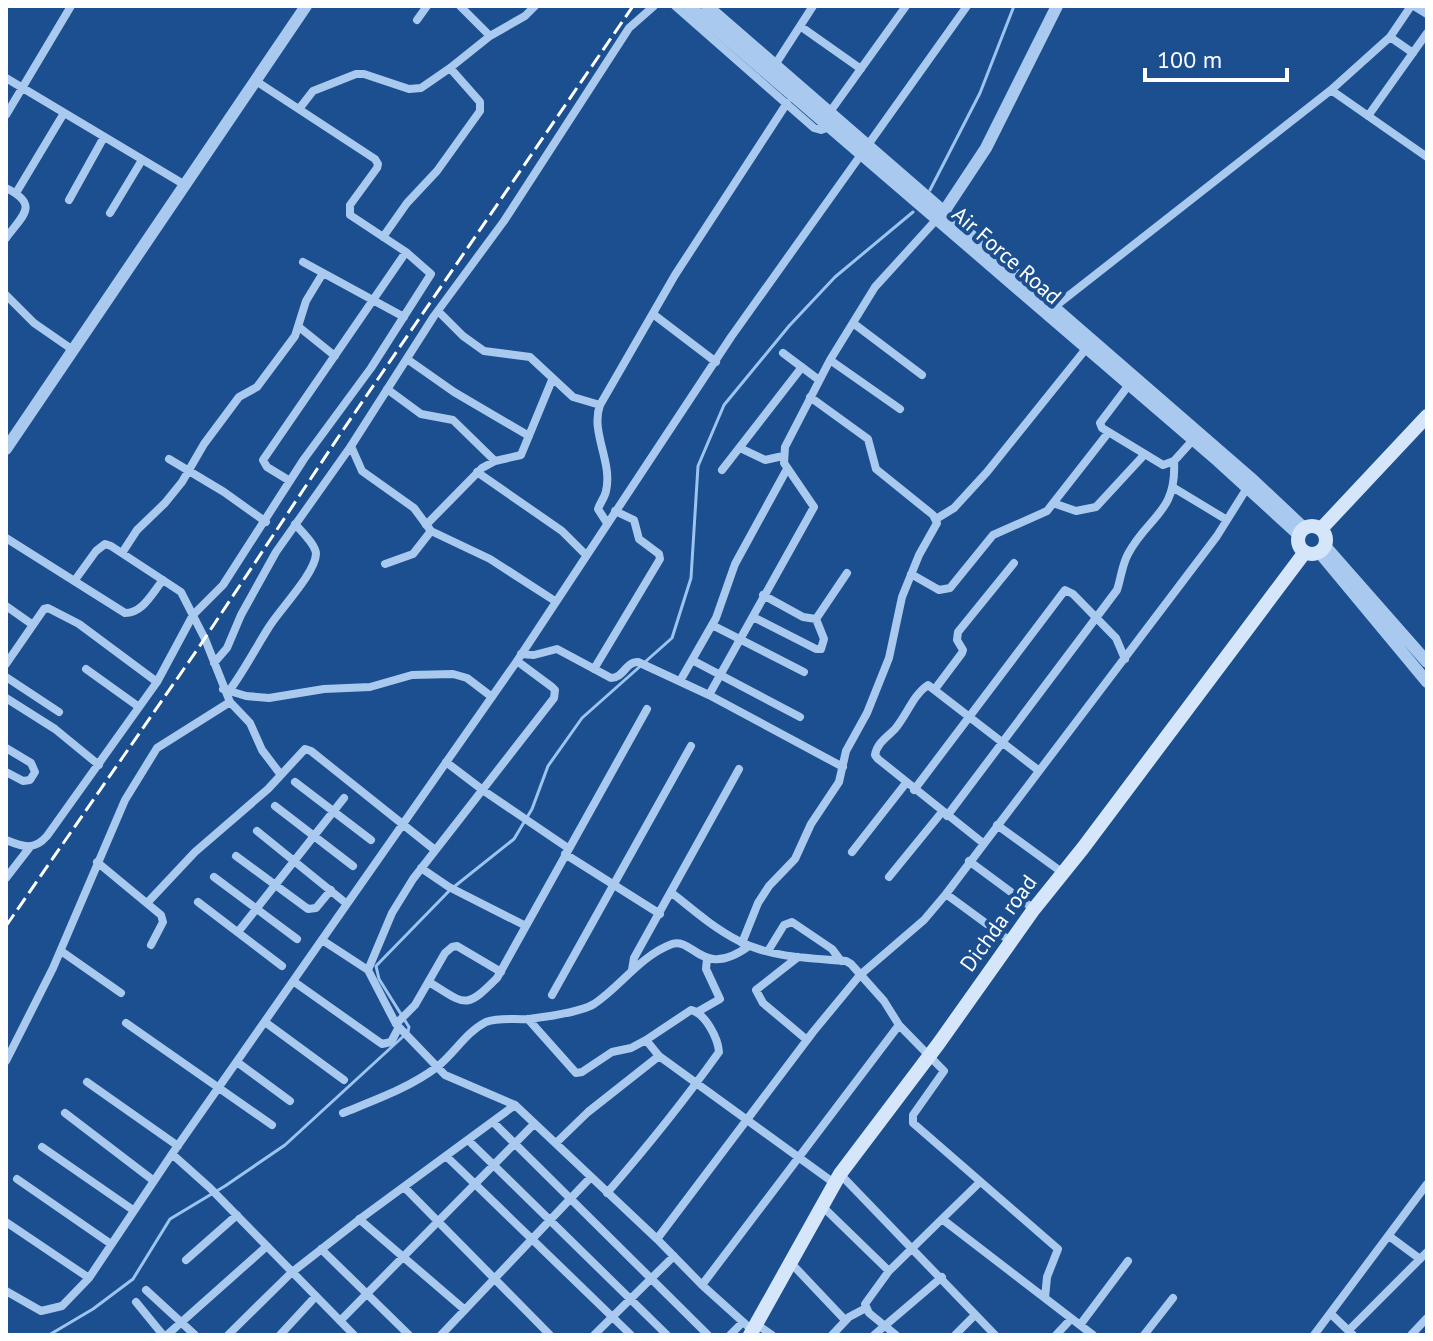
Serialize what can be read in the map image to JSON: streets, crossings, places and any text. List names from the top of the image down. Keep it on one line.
{"streets":{"main road":["Dichda road"],"street":["Air Force Road"]},"crossings":[["Air Force Road","Dichda road"]],"scale_bar":"100 m"}
